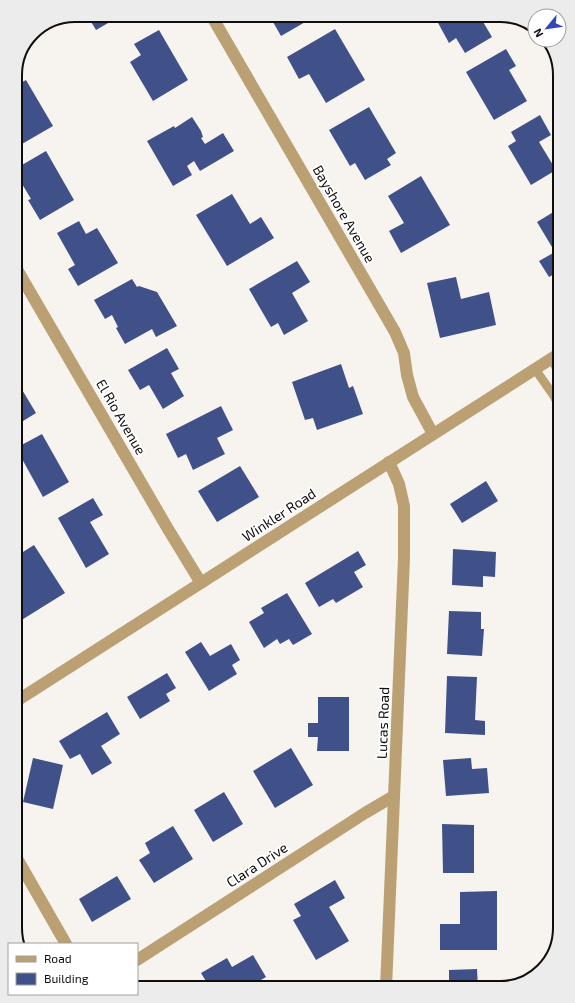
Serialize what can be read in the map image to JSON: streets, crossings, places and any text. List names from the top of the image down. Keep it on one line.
{"streets":{"street":["Bayshore Avenue","El Rio Avenue","Winkler Road","Lucas Road","Clara Drive"]},"crossings":[["Bayshore Avenue","Winkler Road"],["El Rio Avenue","Winkler Road"],["Winkler Road","Lucas Road"],["Lucas Road","Clara Drive"]],"legend":["Road","Building"],"north":"bottom left"}
